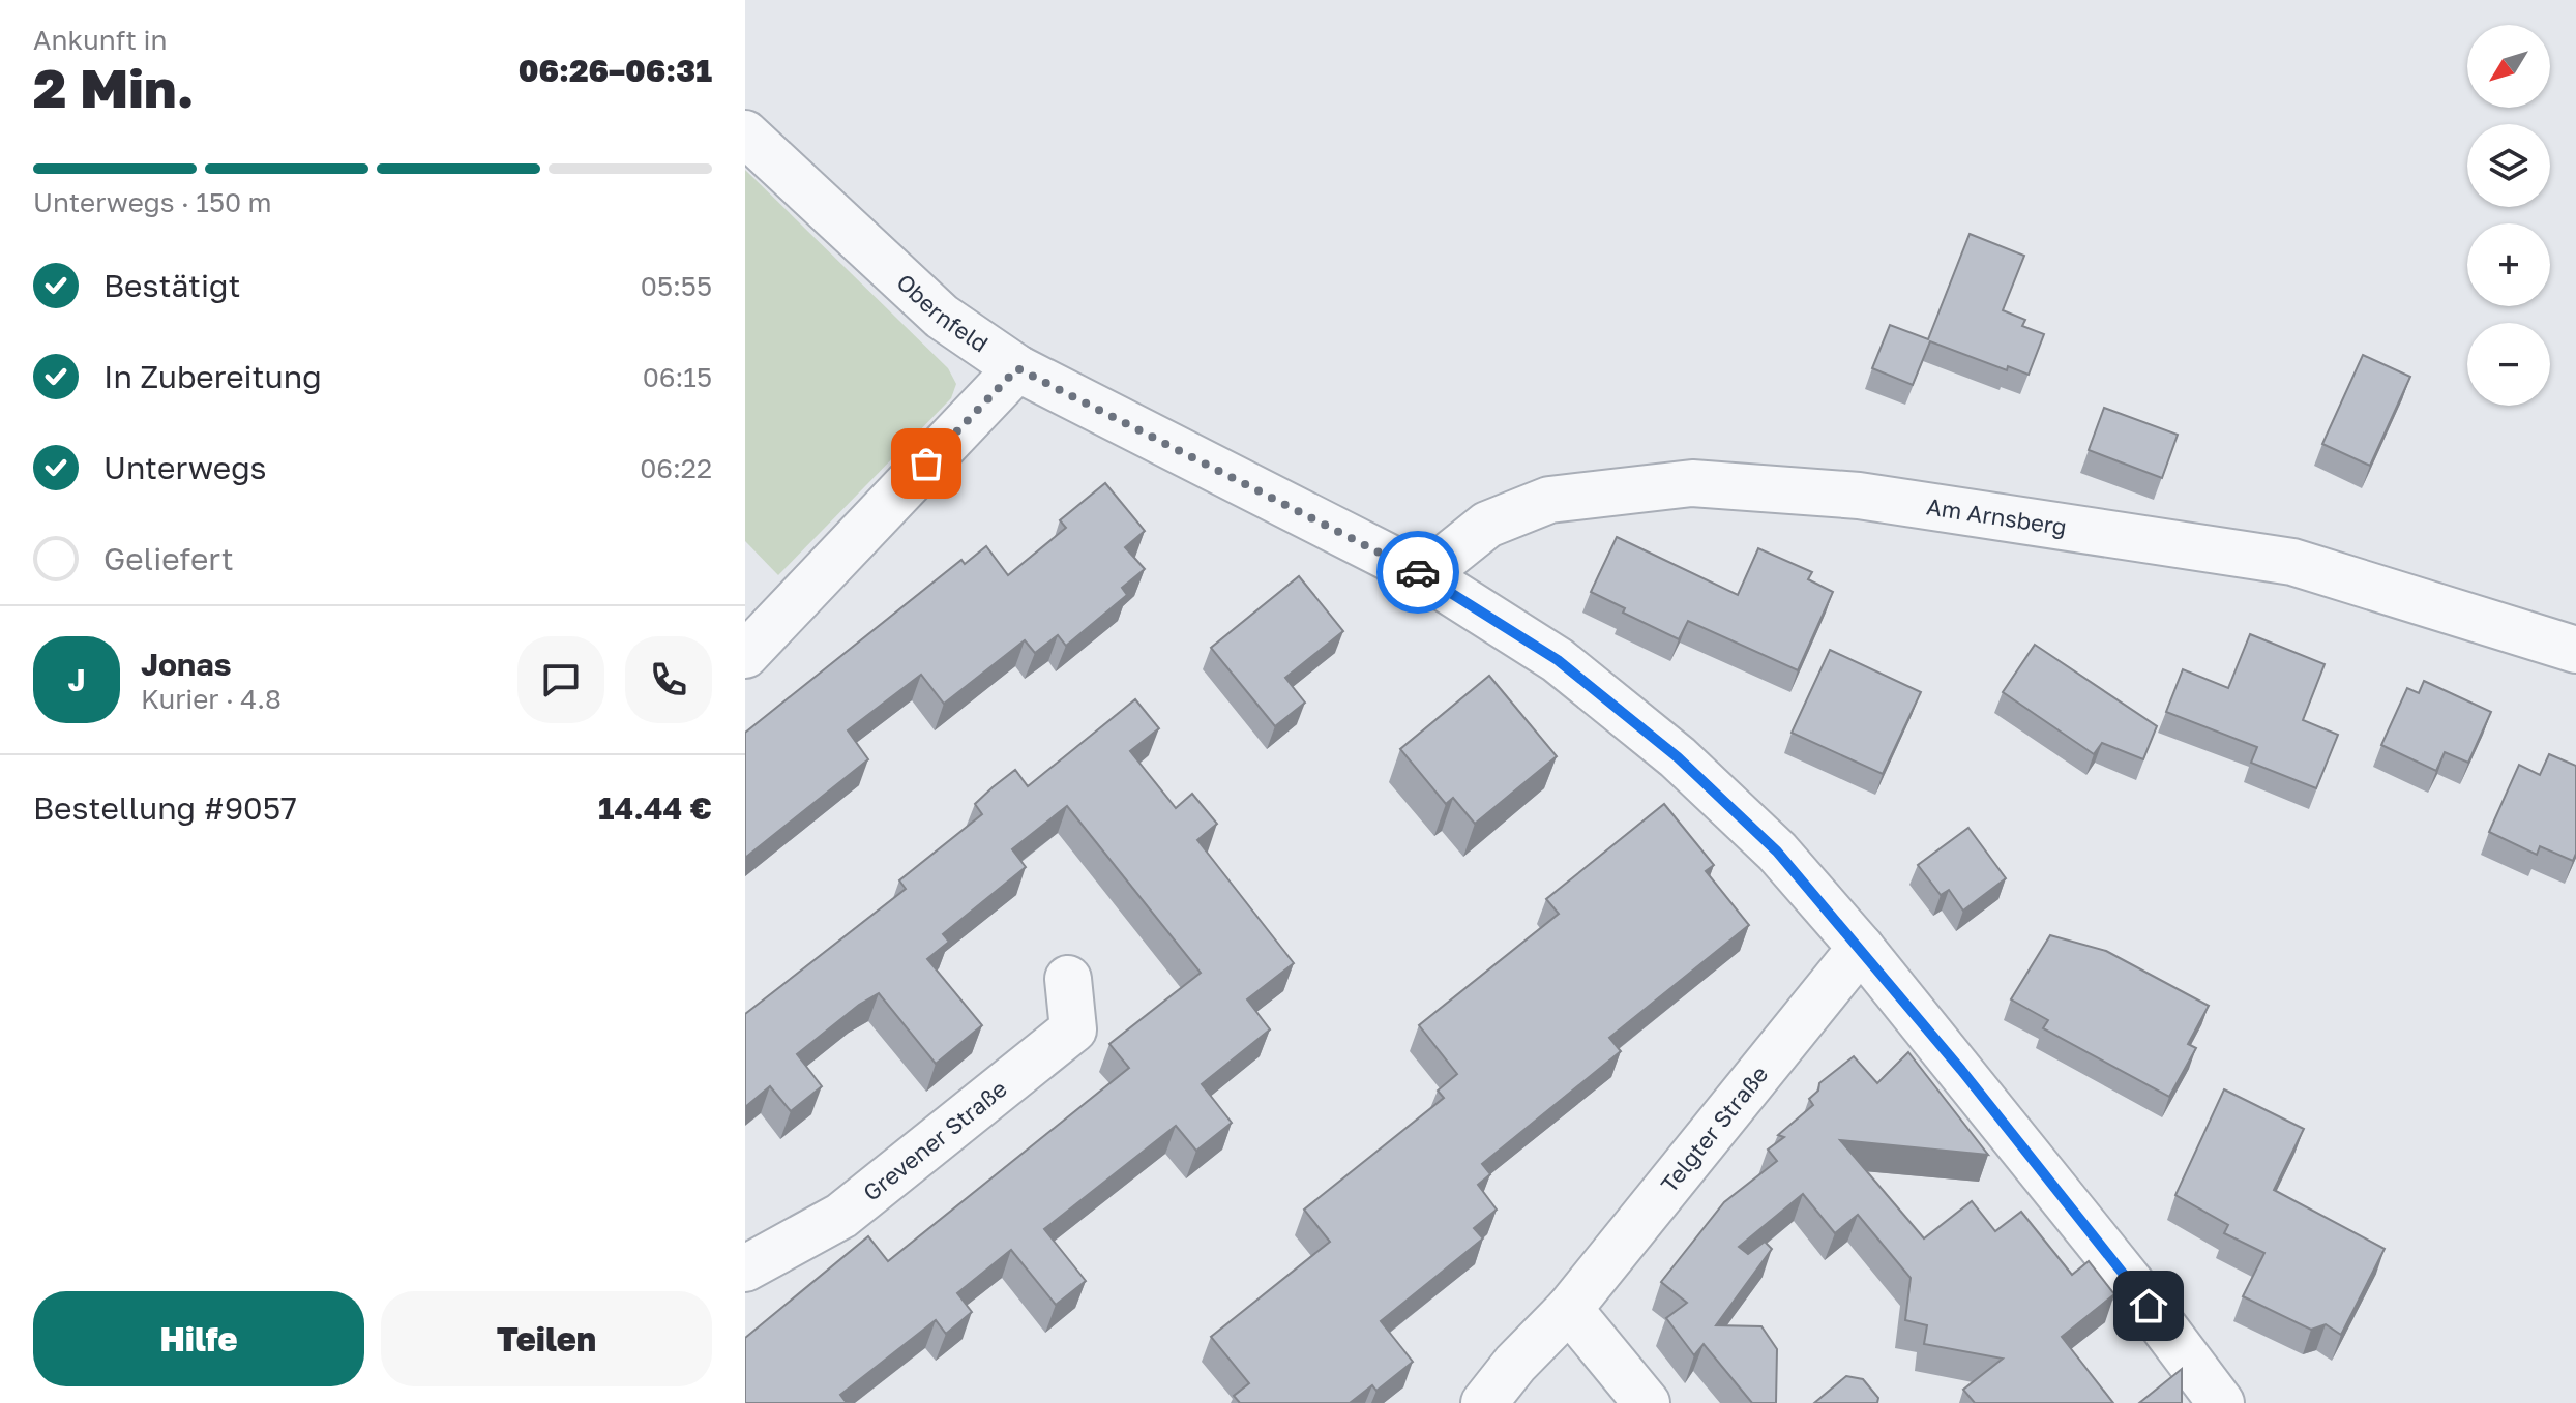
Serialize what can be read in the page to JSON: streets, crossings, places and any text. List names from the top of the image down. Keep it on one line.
{"streets":{"street":["Obernfeld","Am Arnsberg","Telgter Straße","Grevener Straße"]},"crossings":[["Obernfeld","Am Arnsberg"],["Obernfeld","Telgter Straße"]],"north":"bottom left","page":{"heading":["2 Min.","Ankunft in","06:26–06:31"],"panel":["Jonas","Kurier · 4.8","Bestellung #9057","14.44 €"],"map_buttons":["+","−"],"bar":"Unterwegs · 150 m","list":[["Bestätigt","05:55"],["In Zubereitung","06:15"],["Unterwegs","06:22"],"Geliefert"],"round":"J","buttons":["Hilfe","Teilen"]}}
